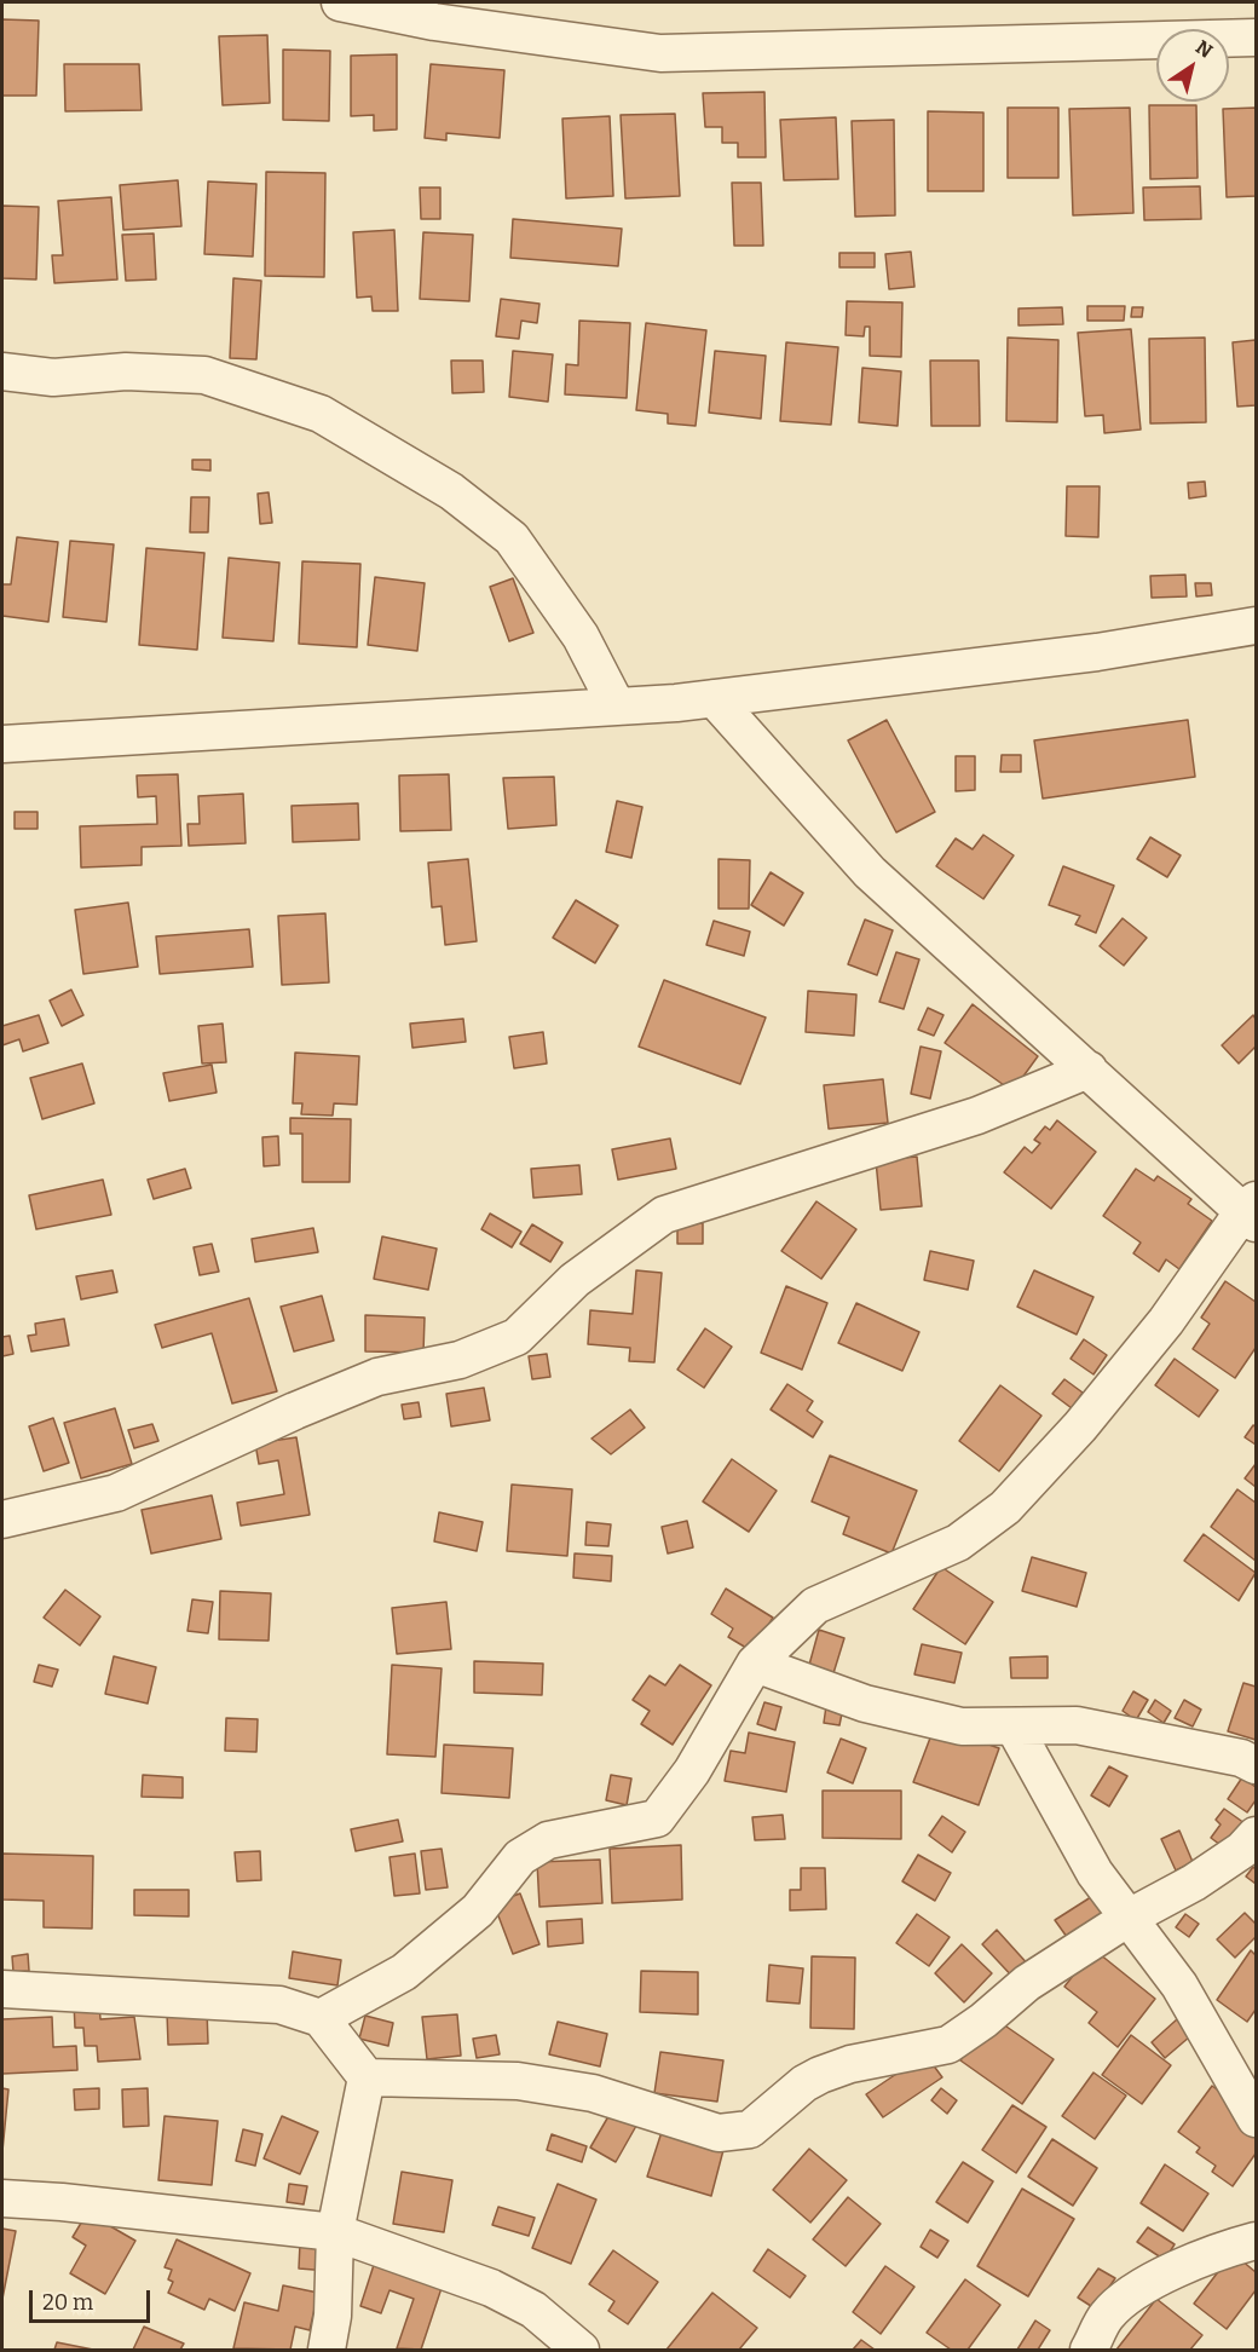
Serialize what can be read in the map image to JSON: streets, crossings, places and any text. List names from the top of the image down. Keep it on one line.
{"scale_bar":"20 m","north":"top right"}
